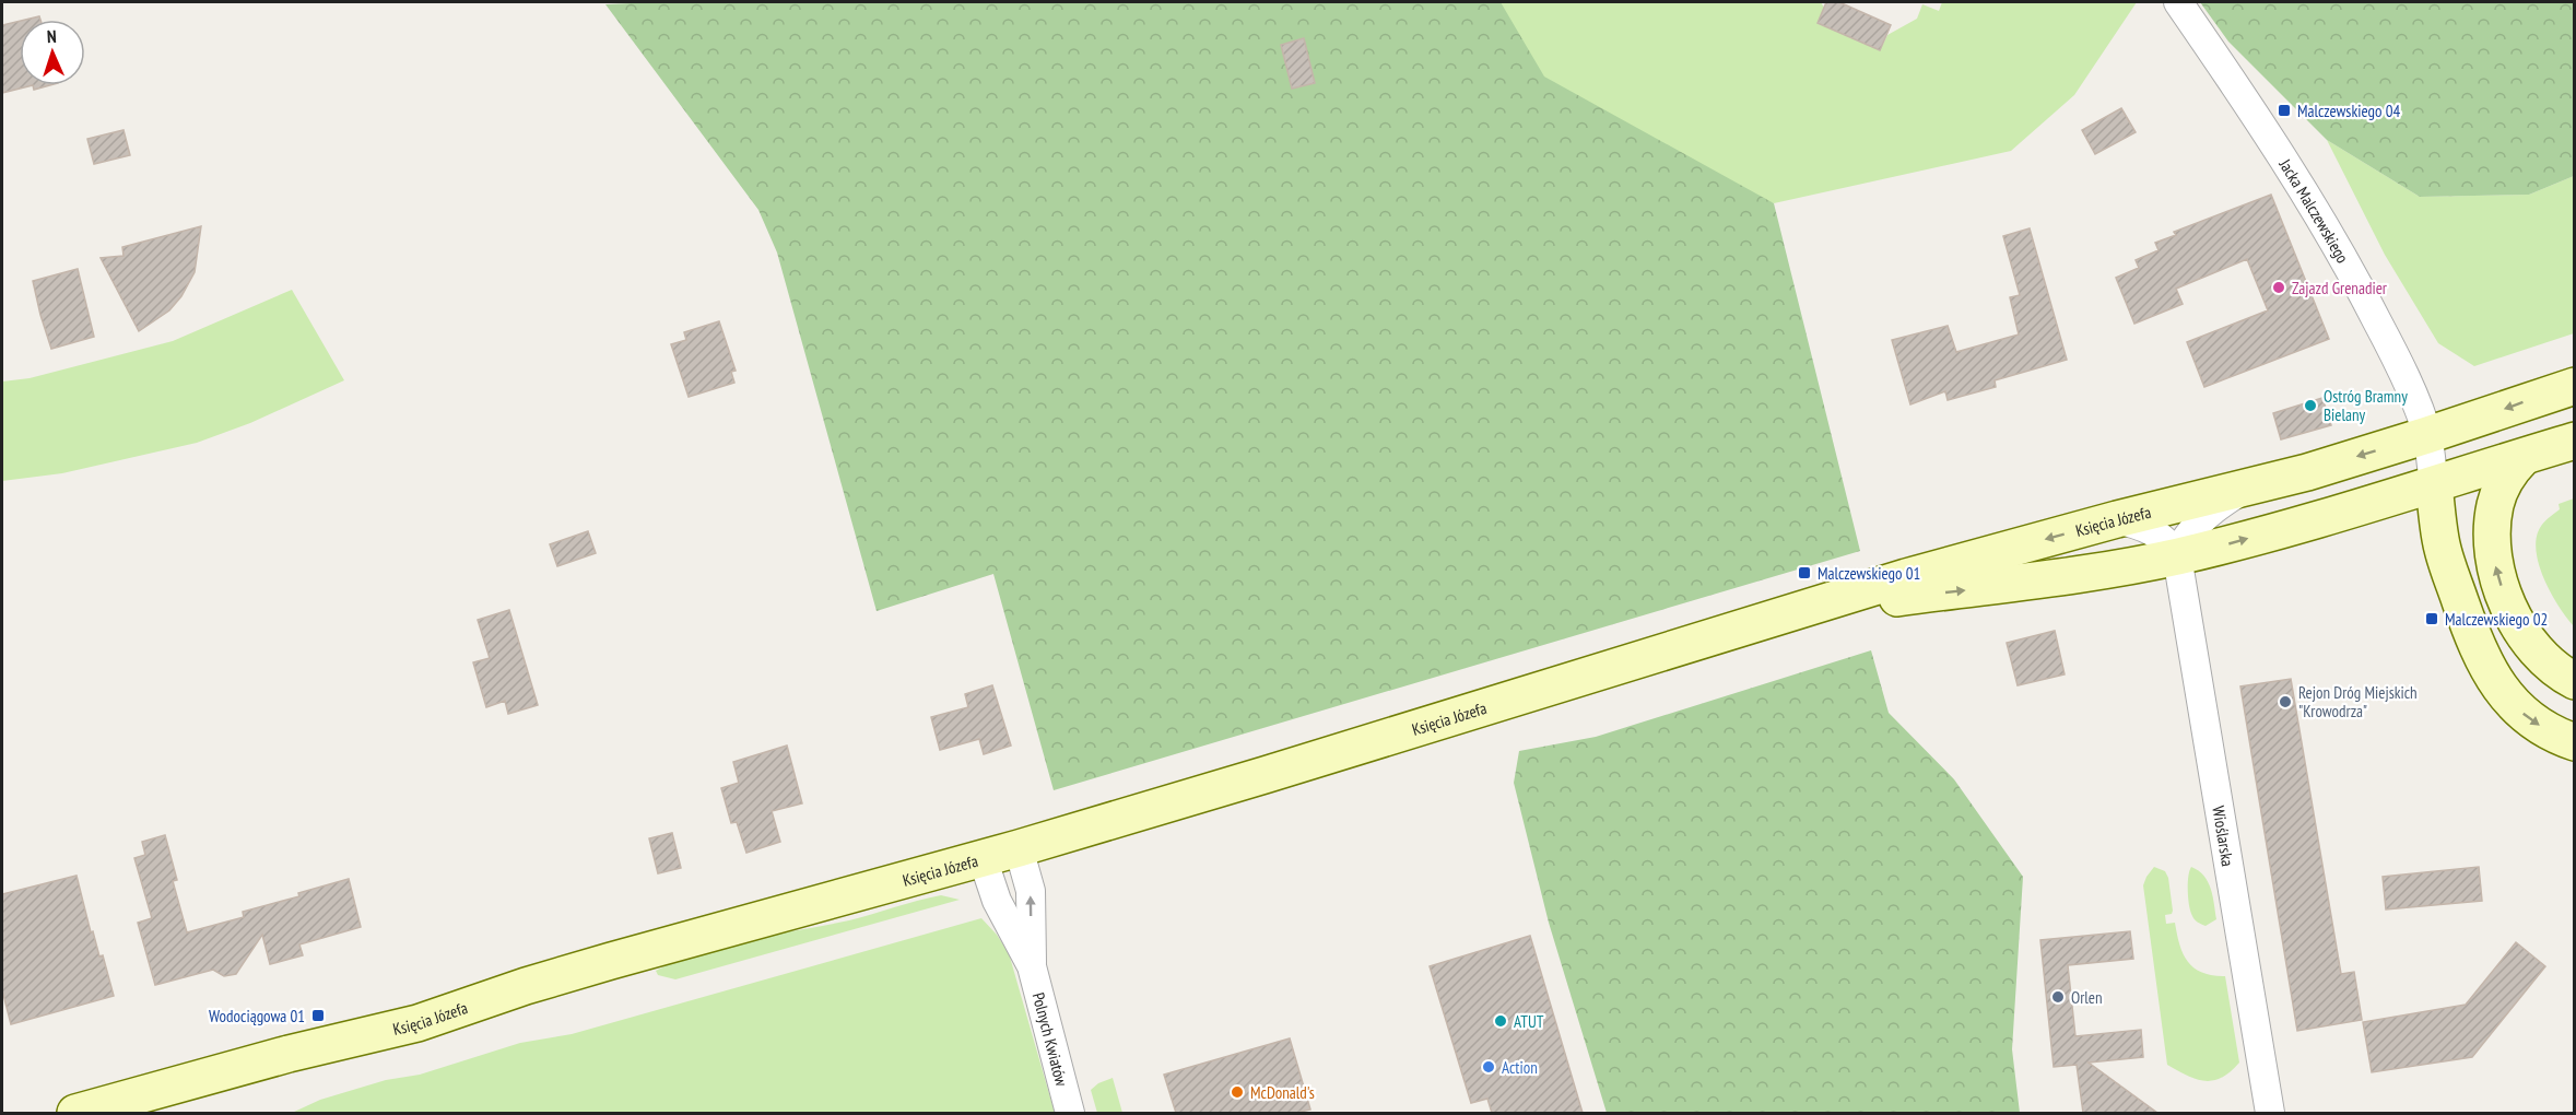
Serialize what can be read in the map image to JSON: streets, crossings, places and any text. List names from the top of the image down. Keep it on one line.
{"streets":{"main road":["Księcia Józefa"],"street":["Jacka Malczewskiego","Wioślarska","Polnych Kwiatów"]},"crossings":[["Jacka Malczewskiego","Księcia Józefa"],["Księcia Józefa","Wioślarska"],["Księcia Józefa","Polnych Kwiatów"]],"places":{"transit":["Malczewskiego 04","Malczewskiego 01","Malczewskiego 02","Wodociągowa 01"],"other":["Zajazd Grenadier","Ostróg Bramny Bielany","Rejon Dróg Miejskich \"Krowodrza\"","Orlen","ATUT","Action","McDonald's"]},"north":"top"}
